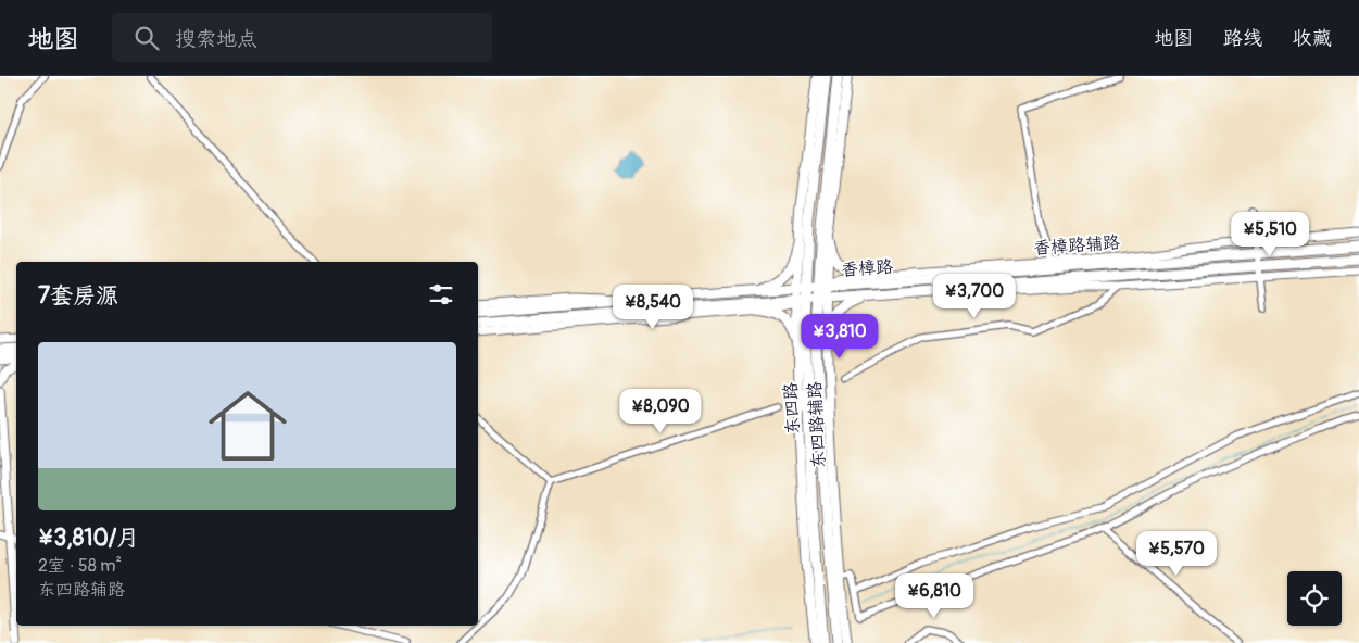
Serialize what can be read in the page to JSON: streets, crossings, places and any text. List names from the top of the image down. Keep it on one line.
{"streets":{"main road":["香樟路","东四路","东四路辅路"],"street":["香樟路辅路"]},"crossings":[["香樟路辅路","香樟路"],["香樟路辅路","东四路"],["香樟路","东四路"],["香樟路","东四路辅路"],["东四路","东四路辅路"]],"page":{"header":"地图","search":"搜索地点","nav":["地图","路线","收藏"],"price":["¥5,510","¥3,700","¥8,540","¥3,810","¥8,090","¥5,570","¥6,810"],"heading":"7套房源","list":[{"name":"¥3,810/月","note":"2室 · 58 m² · 东四路辅路"}]}}
